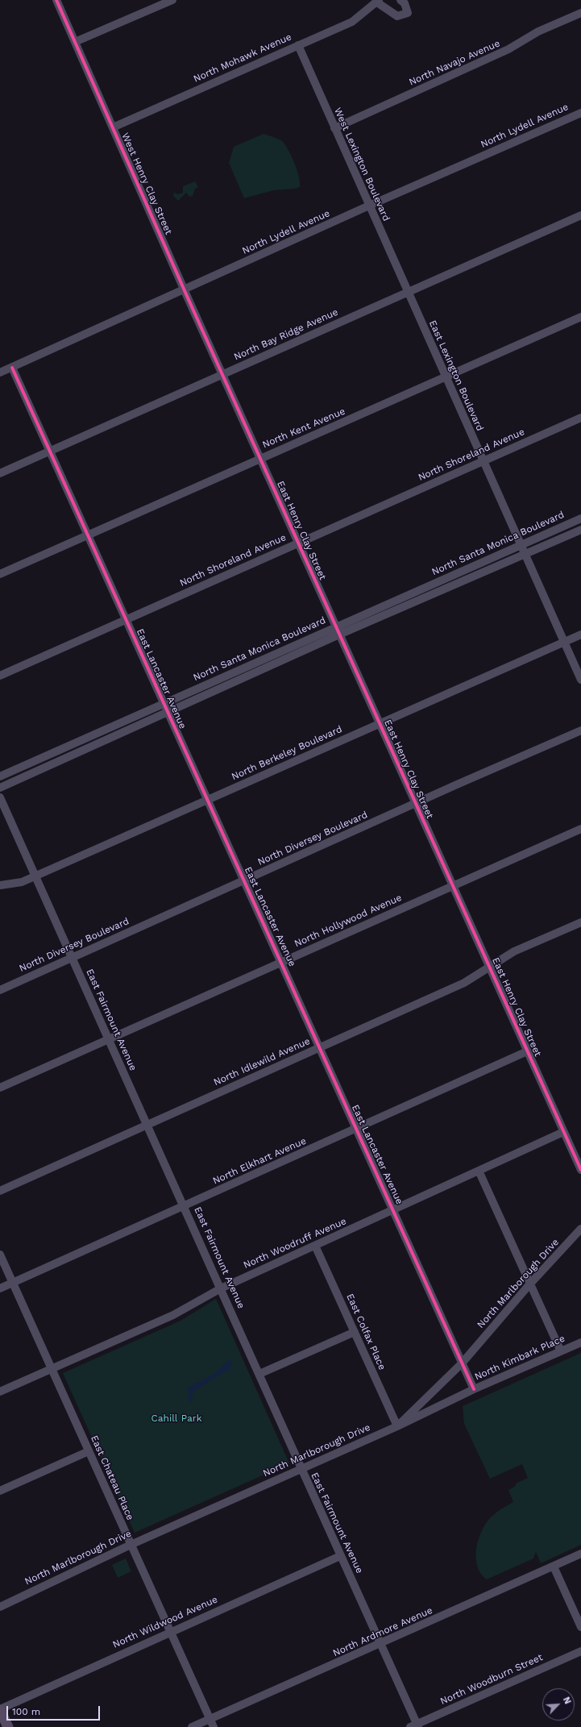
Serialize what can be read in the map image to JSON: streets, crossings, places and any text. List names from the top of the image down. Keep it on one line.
{"streets":{"street":["North Mohawk Avenue","North Navajo Avenue","North Lydell Avenue","West Lexington Boulevard","West Henry Clay Street","North Bay Ridge Avenue","East Lexington Boulevard","North Kent Avenue","North Shoreland Avenue","East Henry Clay Street","North Santa Monica Boulevard","East Lancaster Avenue","North Berkeley Boulevard","North Diversey Boulevard","North Hollywood Avenue","East Fairmount Avenue","North Idlewild Avenue","North Elkhart Avenue","North Woodruff Avenue","North Marlborough Drive","East Colfax Place","North Kimbark Place","East Chateau Place","North Wildwood Avenue","North Ardmore Avenue","North Woodburn Street"]},"crossings":[["North Mohawk Avenue","West Lexington Boulevard"],["North Mohawk Avenue","West Henry Clay Street"],["North Navajo Avenue","West Lexington Boulevard"],["North Lydell Avenue","West Lexington Boulevard"],["North Lydell Avenue","West Henry Clay Street"],["North Lydell Avenue","East Lancaster Avenue"],["West Lexington Boulevard","North Bay Ridge Avenue"],["West Lexington Boulevard","East Lexington Boulevard"],["West Henry Clay Street","North Bay Ridge Avenue"],["West Henry Clay Street","East Henry Clay Street"],["North Bay Ridge Avenue","East Lexington Boulevard"],["North Bay Ridge Avenue","East Henry Clay Street"],["North Bay Ridge Avenue","East Lancaster Avenue"],["East Lexington Boulevard","North Kent Avenue"],["East Lexington Boulevard","North Shoreland Avenue"],["East Lexington Boulevard","North Santa Monica Boulevard"],["East Lexington Boulevard","North Berkeley Boulevard"],["North Kent Avenue","East Henry Clay Street"],["North Kent Avenue","East Lancaster Avenue"],["North Shoreland Avenue","East Henry Clay Street"],["North Shoreland Avenue","East Lancaster Avenue"],["East Henry Clay Street","North Santa Monica Boulevard"],["East Henry Clay Street","North Berkeley Boulevard"],["East Henry Clay Street","North Diversey Boulevard"],["East Henry Clay Street","North Hollywood Avenue"],["East Henry Clay Street","North Idlewild Avenue"],["East Henry Clay Street","North Elkhart Avenue"],["East Henry Clay Street","North Woodruff Avenue"],["North Santa Monica Boulevard","East Lancaster Avenue"],["East Lancaster Avenue","North Berkeley Boulevard"],["East Lancaster Avenue","North Diversey Boulevard"],["East Lancaster Avenue","North Hollywood Avenue"],["East Lancaster Avenue","North Idlewild Avenue"],["East Lancaster Avenue","North Elkhart Avenue"],["East Lancaster Avenue","North Woodruff Avenue"],["East Lancaster Avenue","North Marlborough Drive"],["East Lancaster Avenue","North Kimbark Place"],["North Berkeley Boulevard","East Fairmount Avenue"],["North Diversey Boulevard","East Fairmount Avenue"],["North Hollywood Avenue","East Fairmount Avenue"],["East Fairmount Avenue","North Idlewild Avenue"],["East Fairmount Avenue","North Elkhart Avenue"],["East Fairmount Avenue","North Woodruff Avenue"],["East Fairmount Avenue","North Marlborough Drive"],["East Fairmount Avenue","North Wildwood Avenue"],["East Fairmount Avenue","North Ardmore Avenue"],["East Fairmount Avenue","North Woodburn Street"],["North Elkhart Avenue","East Chateau Place"],["North Woodruff Avenue","East Colfax Place"],["North Woodruff Avenue","East Chateau Place"],["North Marlborough Drive","East Colfax Place"],["North Marlborough Drive","North Kimbark Place"],["North Marlborough Drive","East Chateau Place"],["East Colfax Place","North Kimbark Place"],["East Chateau Place","North Wildwood Avenue"],["East Chateau Place","North Ardmore Avenue"]],"parks":["Cahill Park"],"scale_bar":"100 m","north":"top right"}
